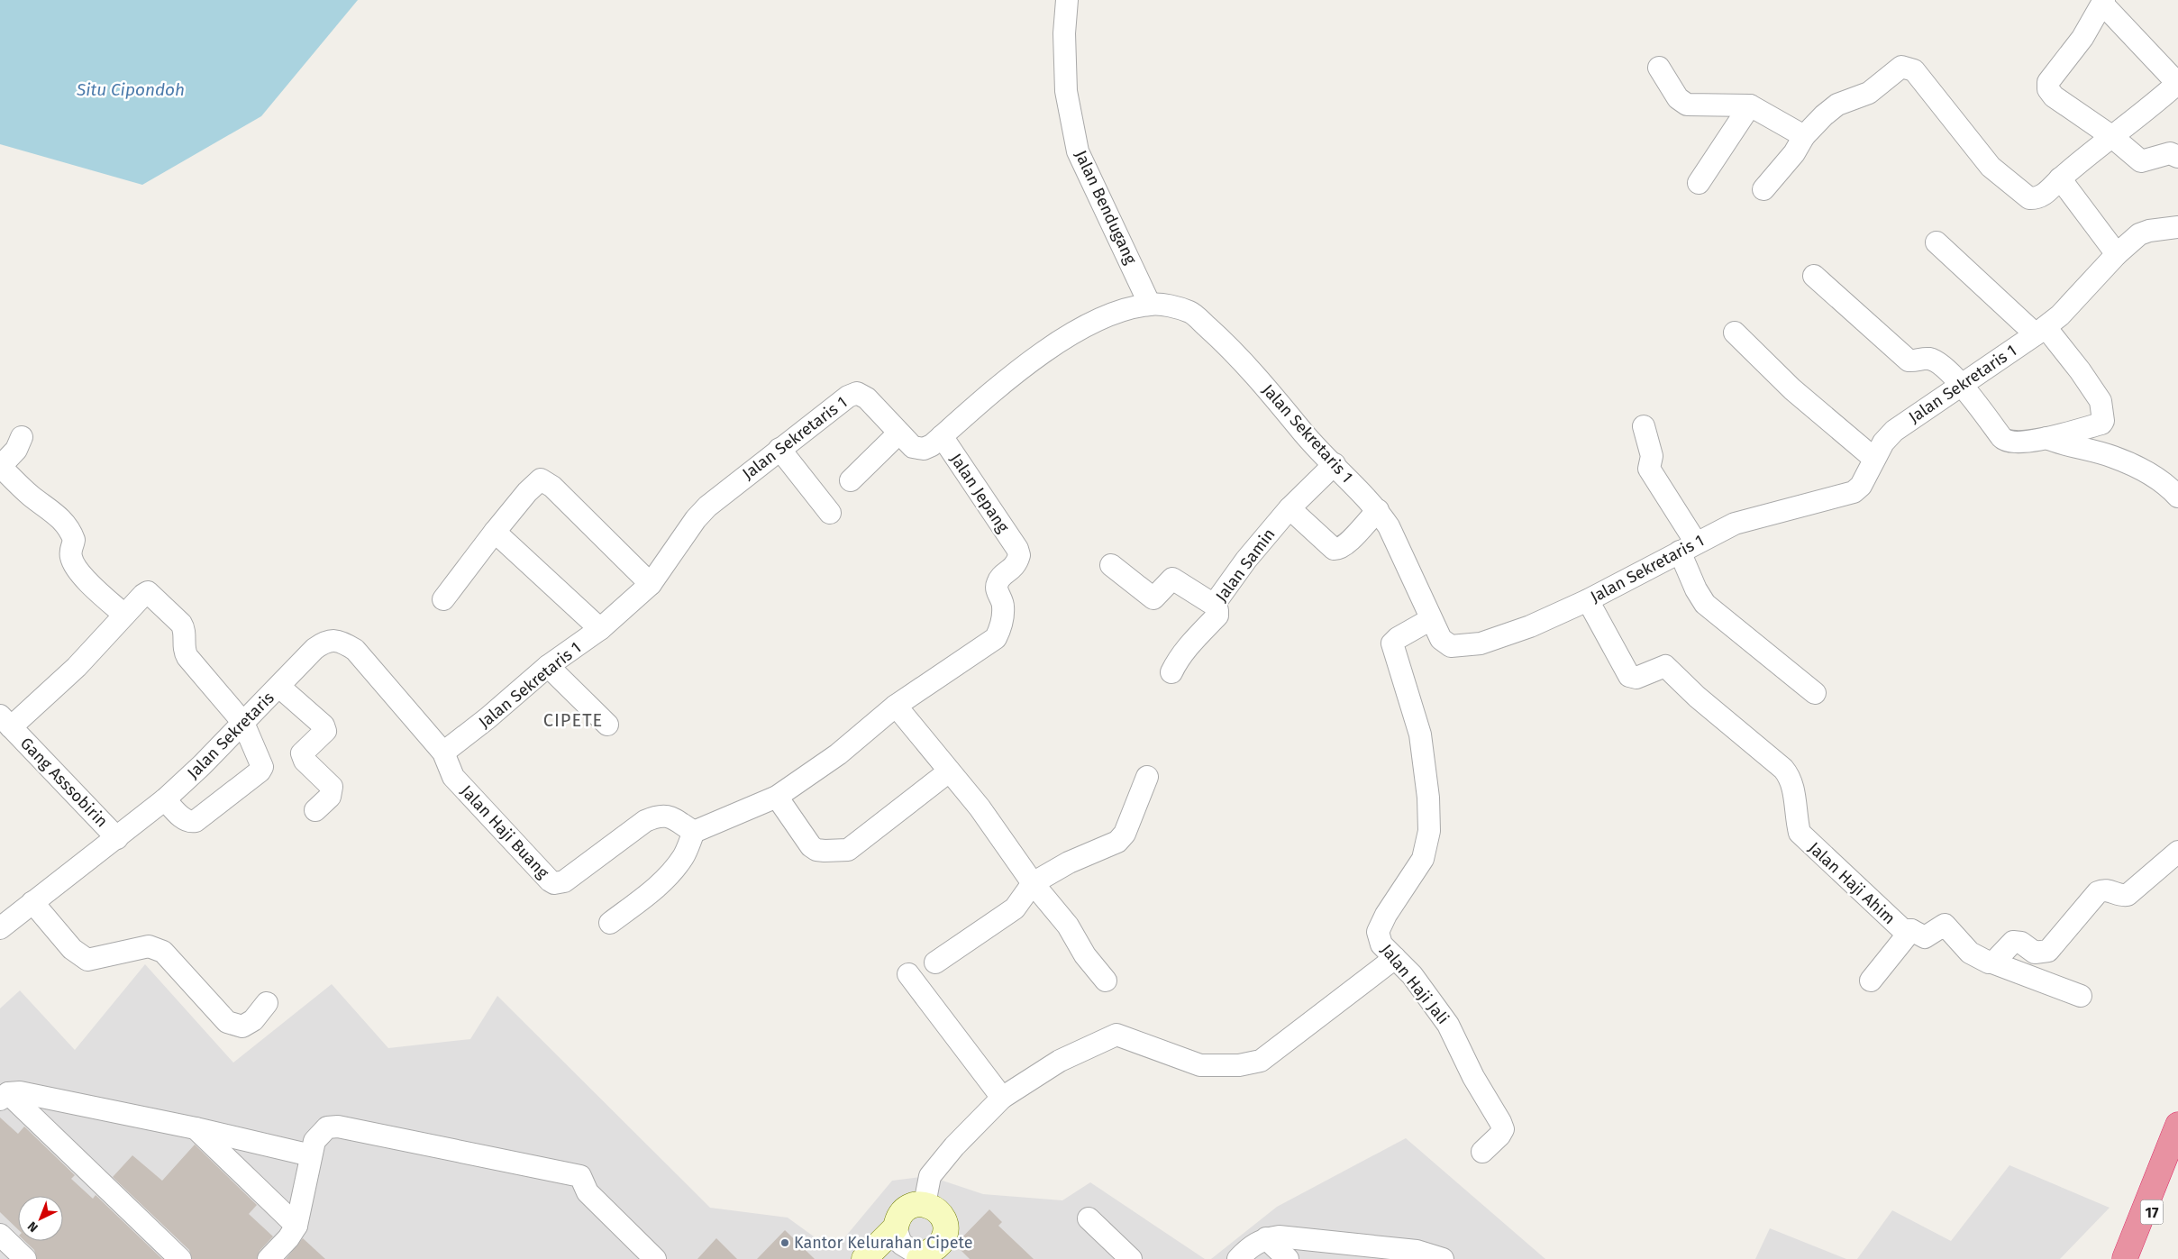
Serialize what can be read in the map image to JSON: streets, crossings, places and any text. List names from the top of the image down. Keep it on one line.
{"streets":{"highway":["17"],"street":["Jalan Bendugang","Jalan Sekretaris 1","Jalan Jepang","Jalan Samin","Jalan Sekretaris","Gang Asssobirin","Jalan Haji Buang","Jalan Haji Ahim","Jalan Haji Jali"]},"crossings":[["Jalan Bendugang","Jalan Sekretaris 1"],["Jalan Sekretaris 1","Jalan Jepang"],["Jalan Sekretaris 1","Jalan Samin"],["Jalan Sekretaris 1","Jalan Sekretaris"],["Jalan Sekretaris 1","Jalan Haji Buang"],["Jalan Sekretaris 1","Jalan Haji Ahim"],["Jalan Sekretaris 1","Jalan Haji Jali"],["Jalan Sekretaris","Gang Asssobirin"],["Jalan Sekretaris","Jalan Haji Buang"]],"districts":["CIPETE"],"water":["Situ Cipondoh"],"places":["Kantor Kelurahan Cipete"],"north":"bottom left"}
